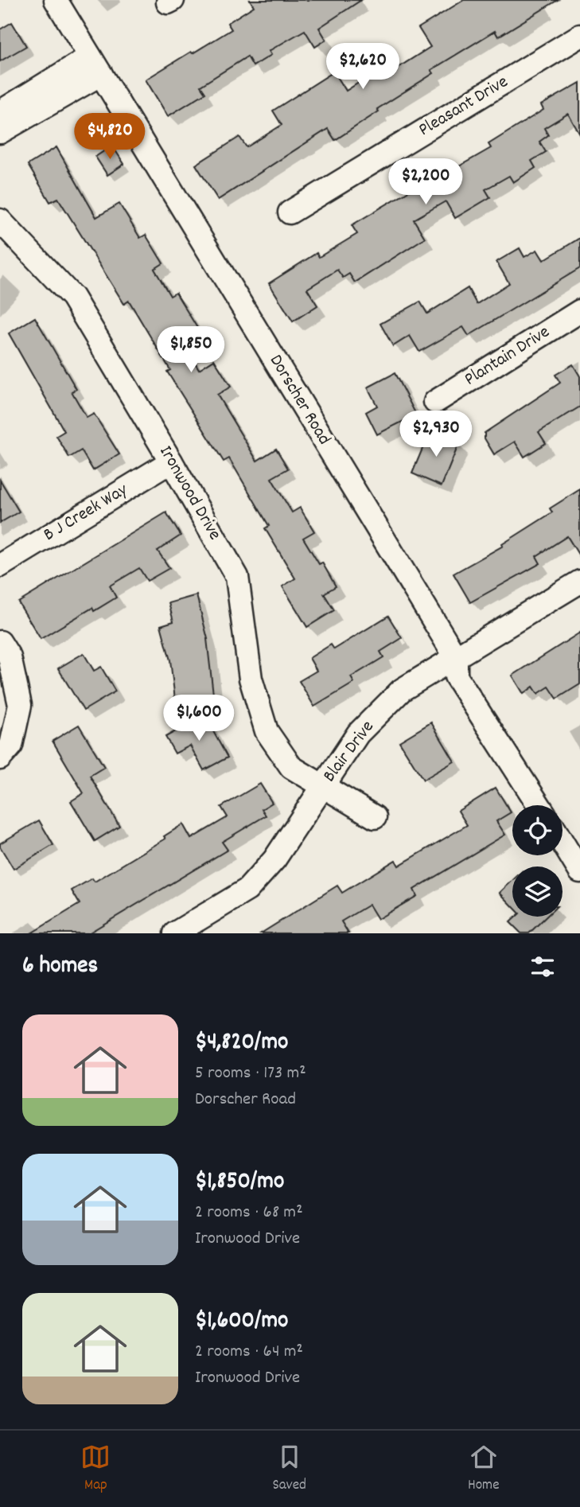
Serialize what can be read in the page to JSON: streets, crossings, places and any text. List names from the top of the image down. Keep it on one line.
{"streets":{"street":["Pleasant Drive","Plantain Drive","Dorscher Road","Ironwood Drive","B J Creek Way","Blair Drive"]},"crossings":[["Dorscher Road","Blair Drive"],["Ironwood Drive","B J Creek Way"],["Ironwood Drive","Blair Drive"]],"page":{"price":["$2,620","$4,820","$2,200","$1,850","$2,930","$1,600"],"heading":"6 homes","list":[{"name":"$4,820/mo","note":"5 rooms · 173 m² · Dorscher Road"},{"name":"$1,850/mo","note":"2 rooms · 68 m² · Ironwood Drive"},{"name":"$1,600/mo","note":"2 rooms · 64 m² · Ironwood Drive"}],"tabs":["Map","Saved","Home"]}}
